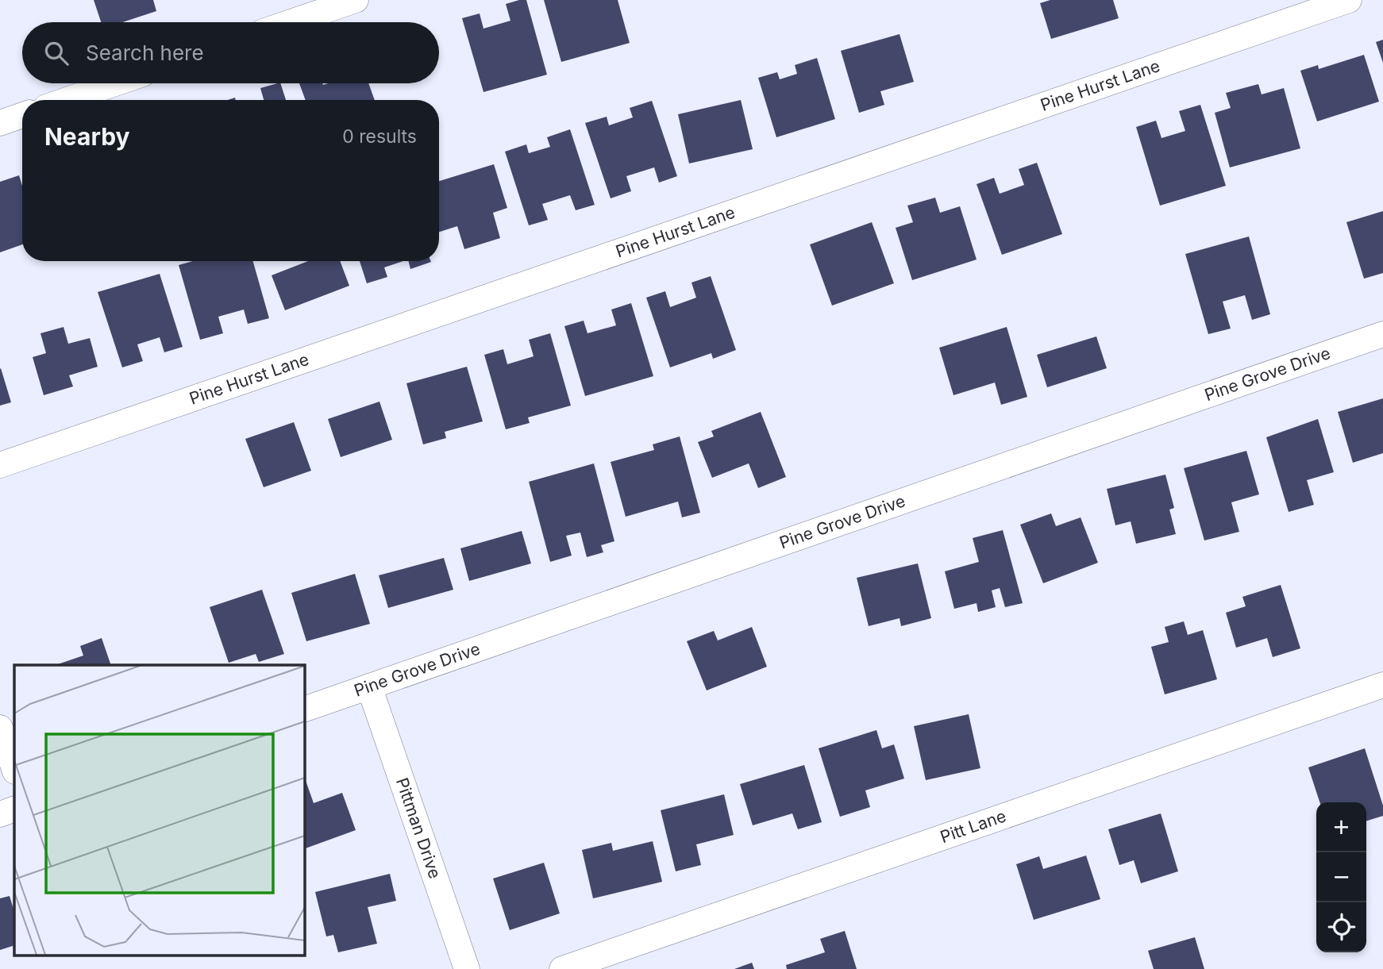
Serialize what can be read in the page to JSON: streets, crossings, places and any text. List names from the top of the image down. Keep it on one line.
{"streets":{"street":["Pine Hurst Lane","Pine Grove Drive","Pitt Lane","Pittman Drive"]},"crossings":[["Pine Grove Drive","Pittman Drive"]],"page":{"search":"Search here","heading":["Nearby","0 results"],"map_buttons":["+","−"]}}
